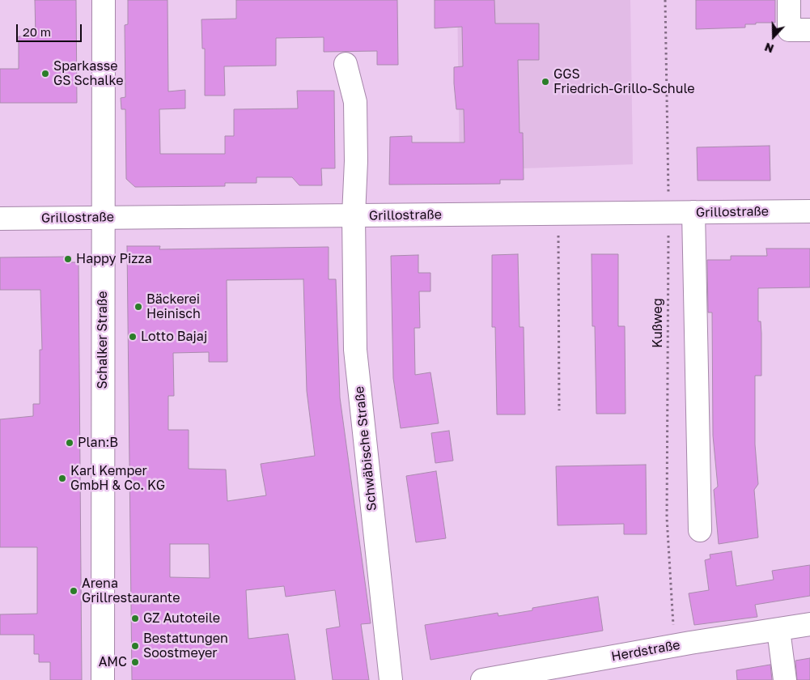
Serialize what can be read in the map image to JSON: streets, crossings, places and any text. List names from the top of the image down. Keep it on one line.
{"streets":{"street":["Grillostraße","Schalker Straße","Schwäbische Straße","Herdstraße"],"path":["Kußweg"]},"crossings":[["Grillostraße","Kußweg"],["Grillostraße","Schalker Straße"],["Grillostraße","Schwäbische Straße"],["Kußweg","Herdstraße"]],"places":["Sparkasse GS Schalke","GGS Friedrich-Grillo-Schule","Happy Pizza","Bäckerei Heinisch","Lotto Bajaj","Plan:B","Karl Kemper GmbH & Co. KG","Arena Grillrestaurante","GZ Autoteile","Bestattungen Soostmeyer","AMC"],"scale_bar":"20 m","north":"bottom"}
